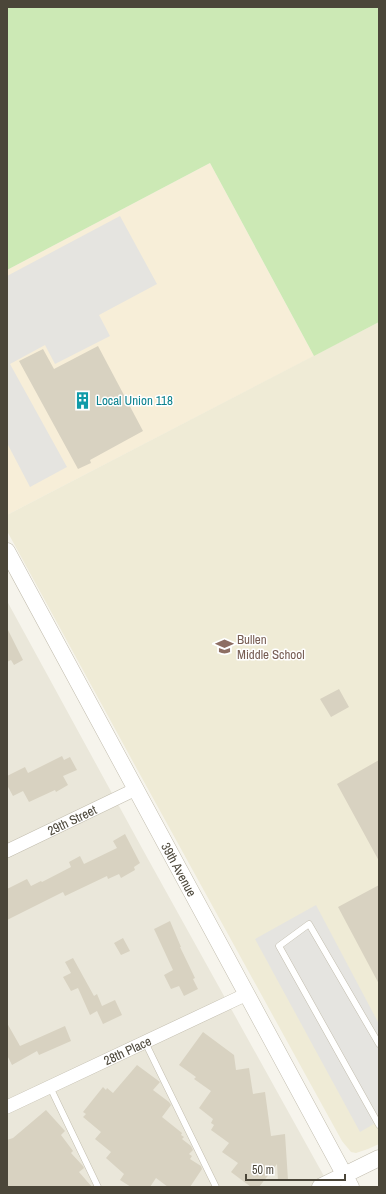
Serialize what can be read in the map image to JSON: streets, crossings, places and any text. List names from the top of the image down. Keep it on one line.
{"streets":{"street":["29th Street","39th Avenue","28th Place"]},"crossings":[["29th Street","39th Avenue"],["39th Avenue","28th Place"]],"places":{"building":["Local Union 118"],"school or university":["Bullen Middle School"]},"scale_bar":"50 m"}
